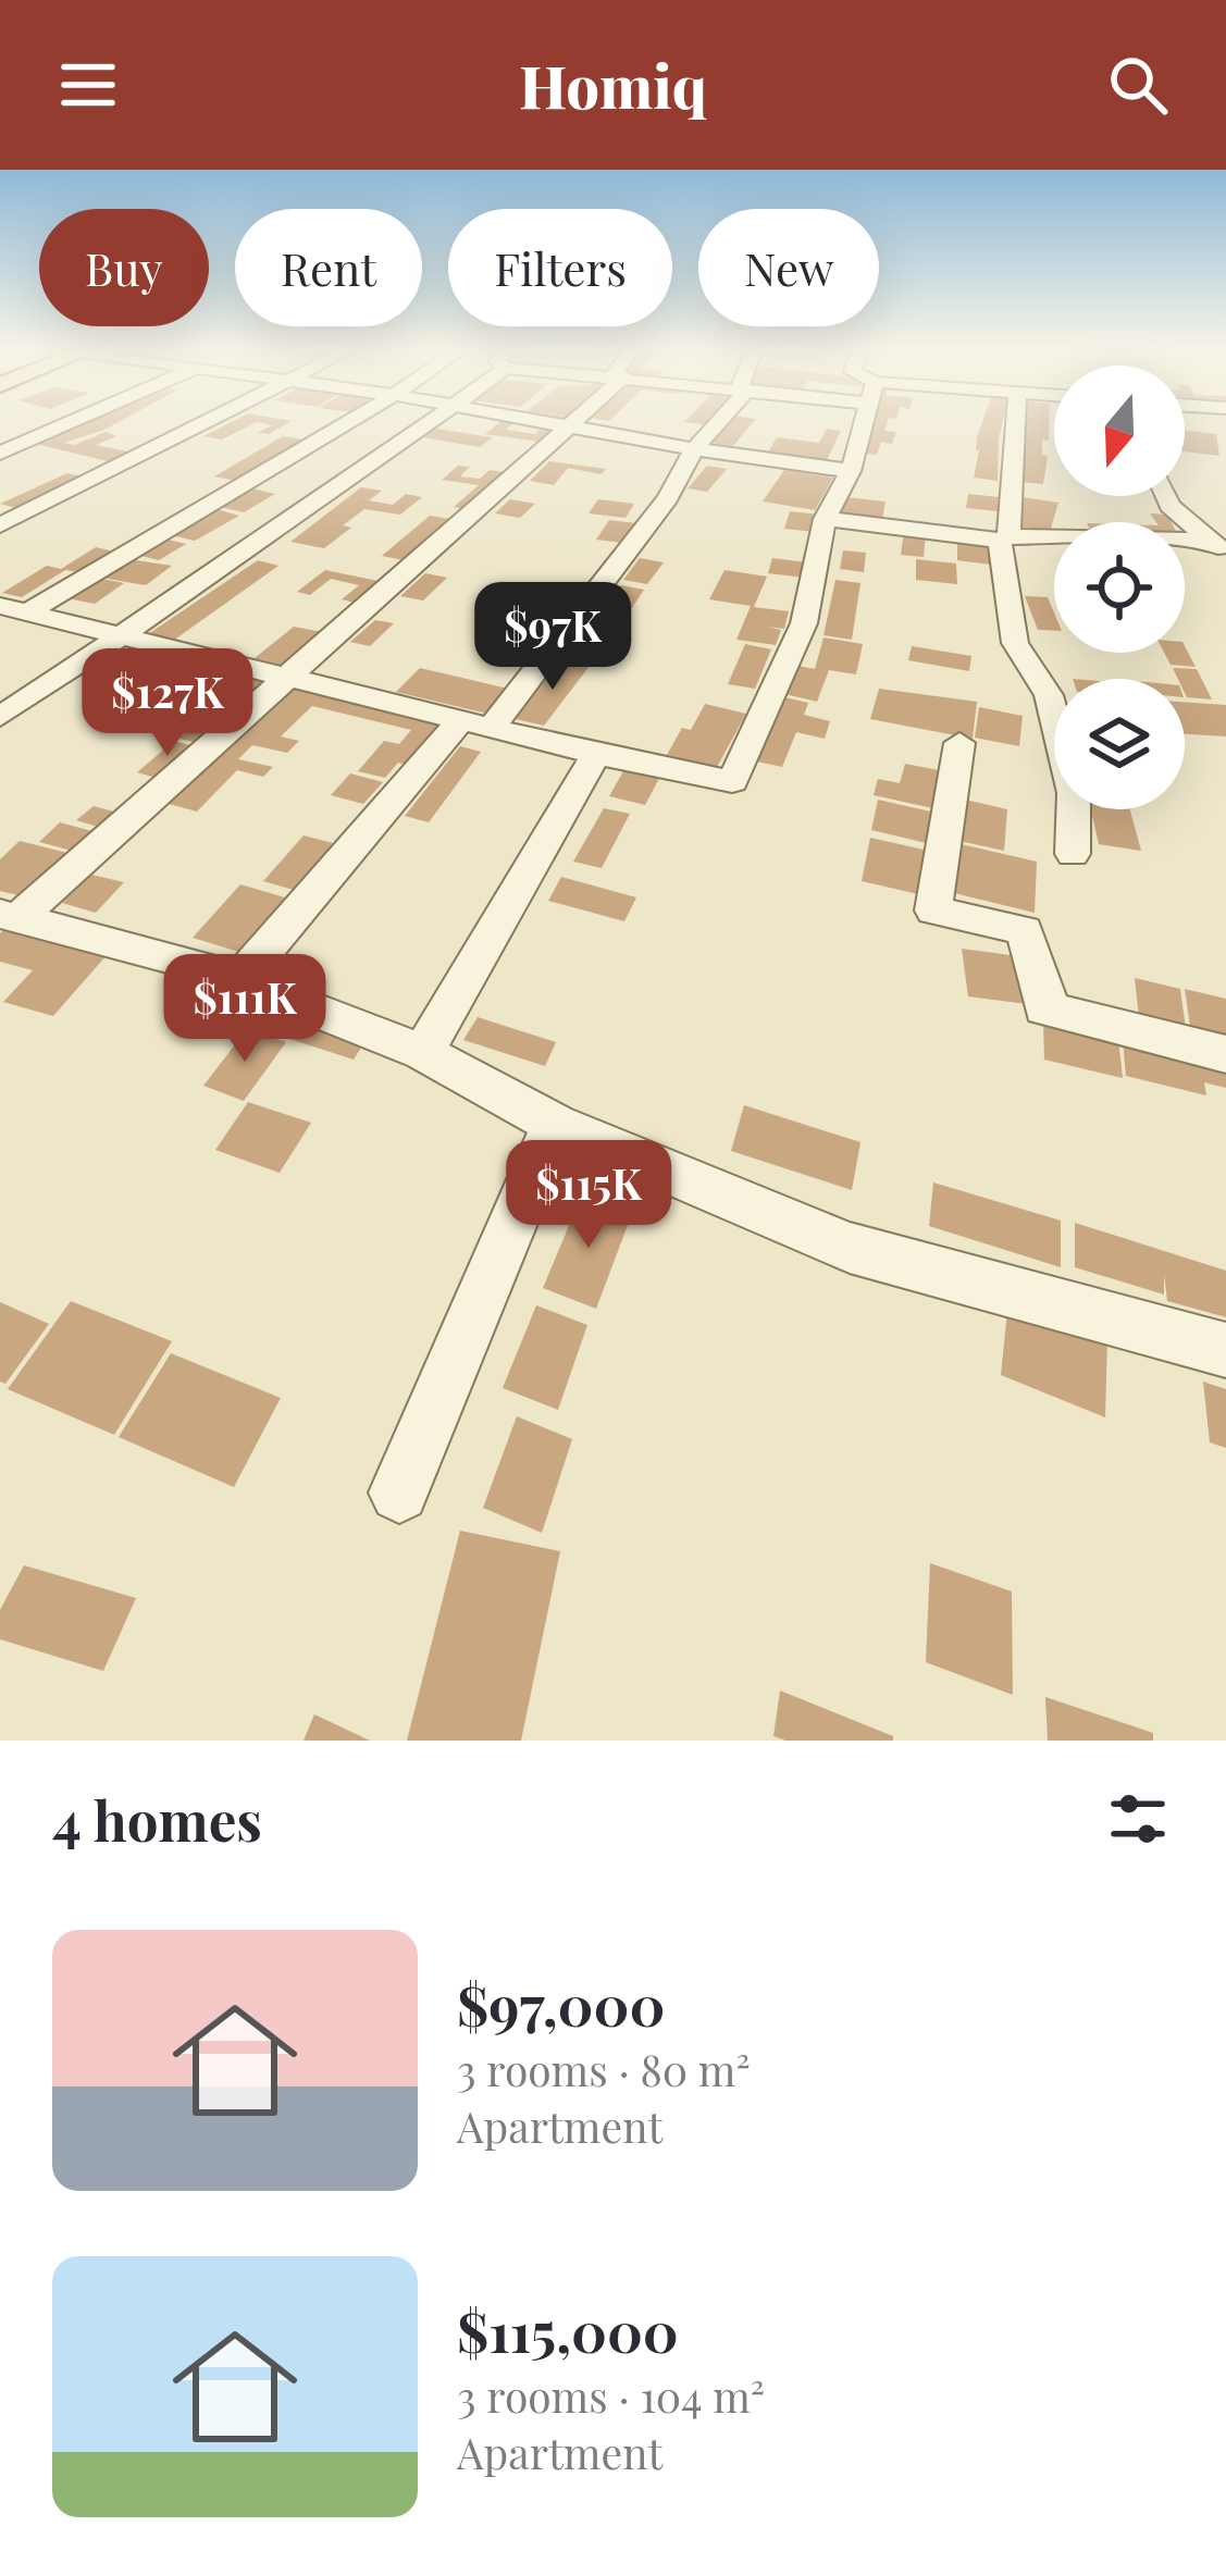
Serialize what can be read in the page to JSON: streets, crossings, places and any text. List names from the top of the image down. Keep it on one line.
{"north":"bottom","page":{"header":"Homiq","chip":["Buy","Rent","Filters","New"],"price":["$97K","$127K","$111K","$115K"],"heading":"4 homes","list":[{"name":"$97,000","note":"3 rooms · 80 m² · Apartment"},{"name":"$115,000","note":"3 rooms · 104 m² · Apartment"}]}}
